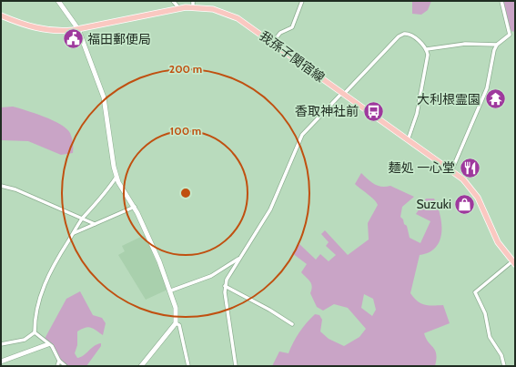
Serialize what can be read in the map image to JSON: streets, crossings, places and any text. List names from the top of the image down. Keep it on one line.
{"streets":{"main road":["我孫子関宿線"]},"places":{"public building":["福田郵便局"],"temple":["大利根霊園"],"bus stop":["香取神社前"],"restaurant":["麺処 一心堂"],"shop":["Suzuki"]},"rings":["200 m","100 m"]}
